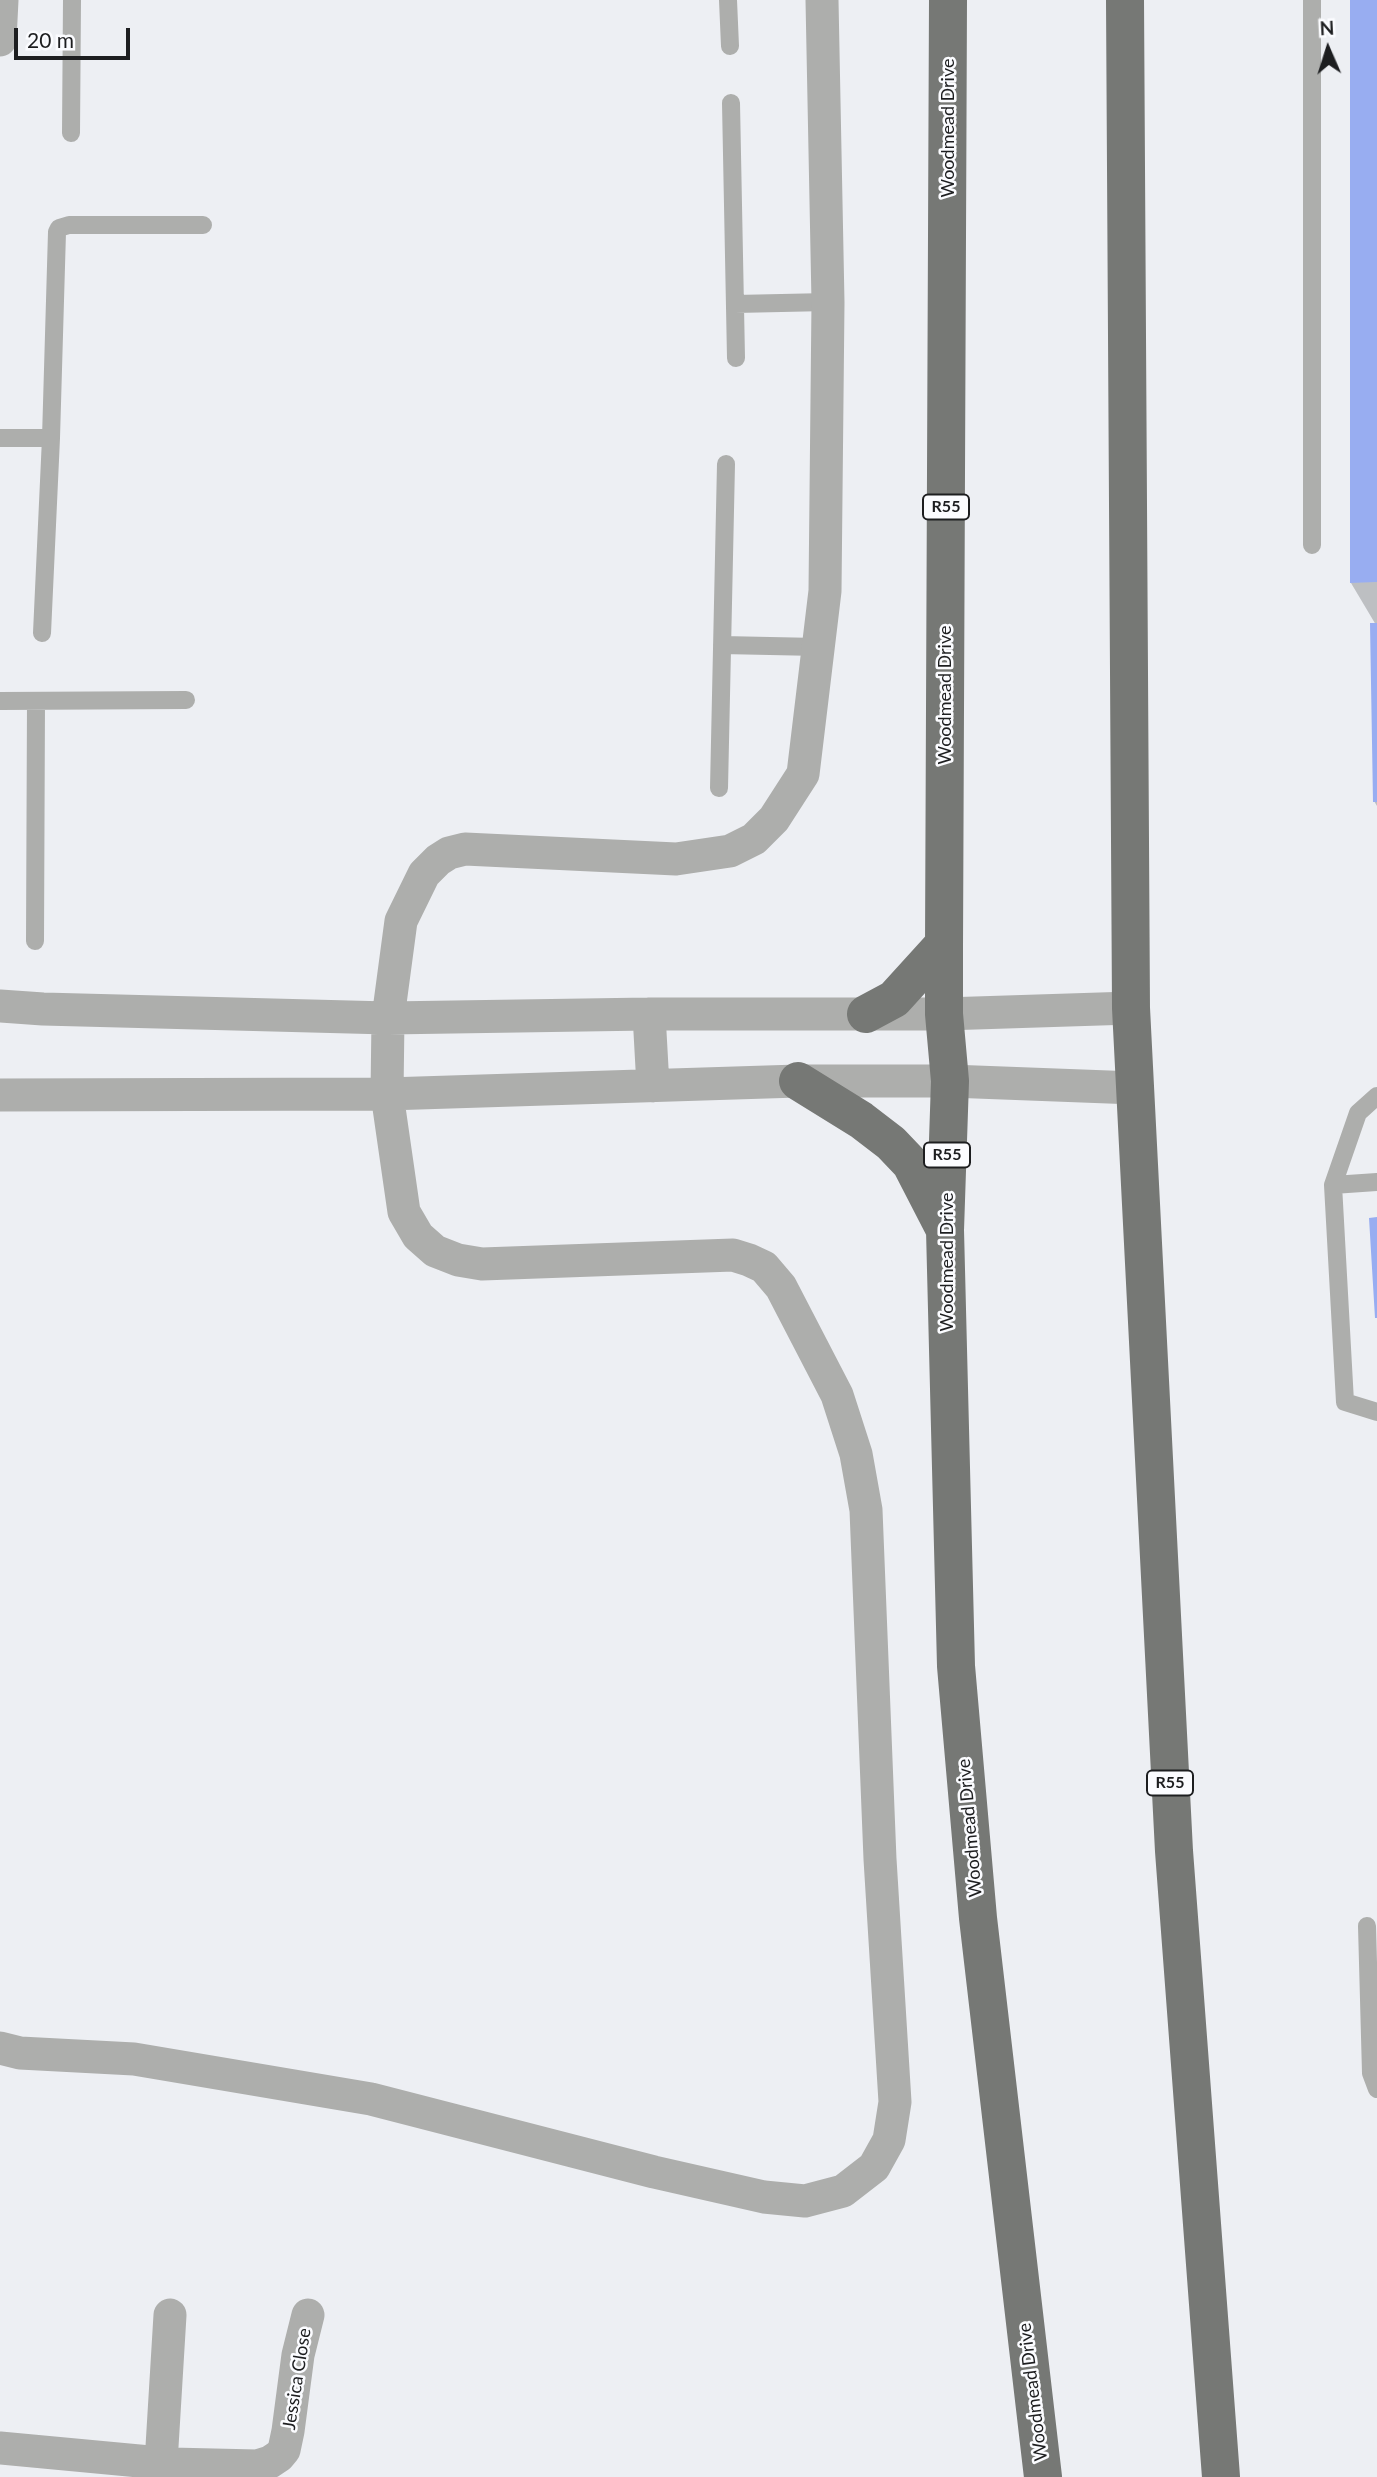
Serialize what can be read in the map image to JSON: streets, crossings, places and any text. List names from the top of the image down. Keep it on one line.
{"streets":{"main road":["Woodmead Drive","R55"],"street":["Jessica Close"]},"scale_bar":"20 m","north":"top"}
